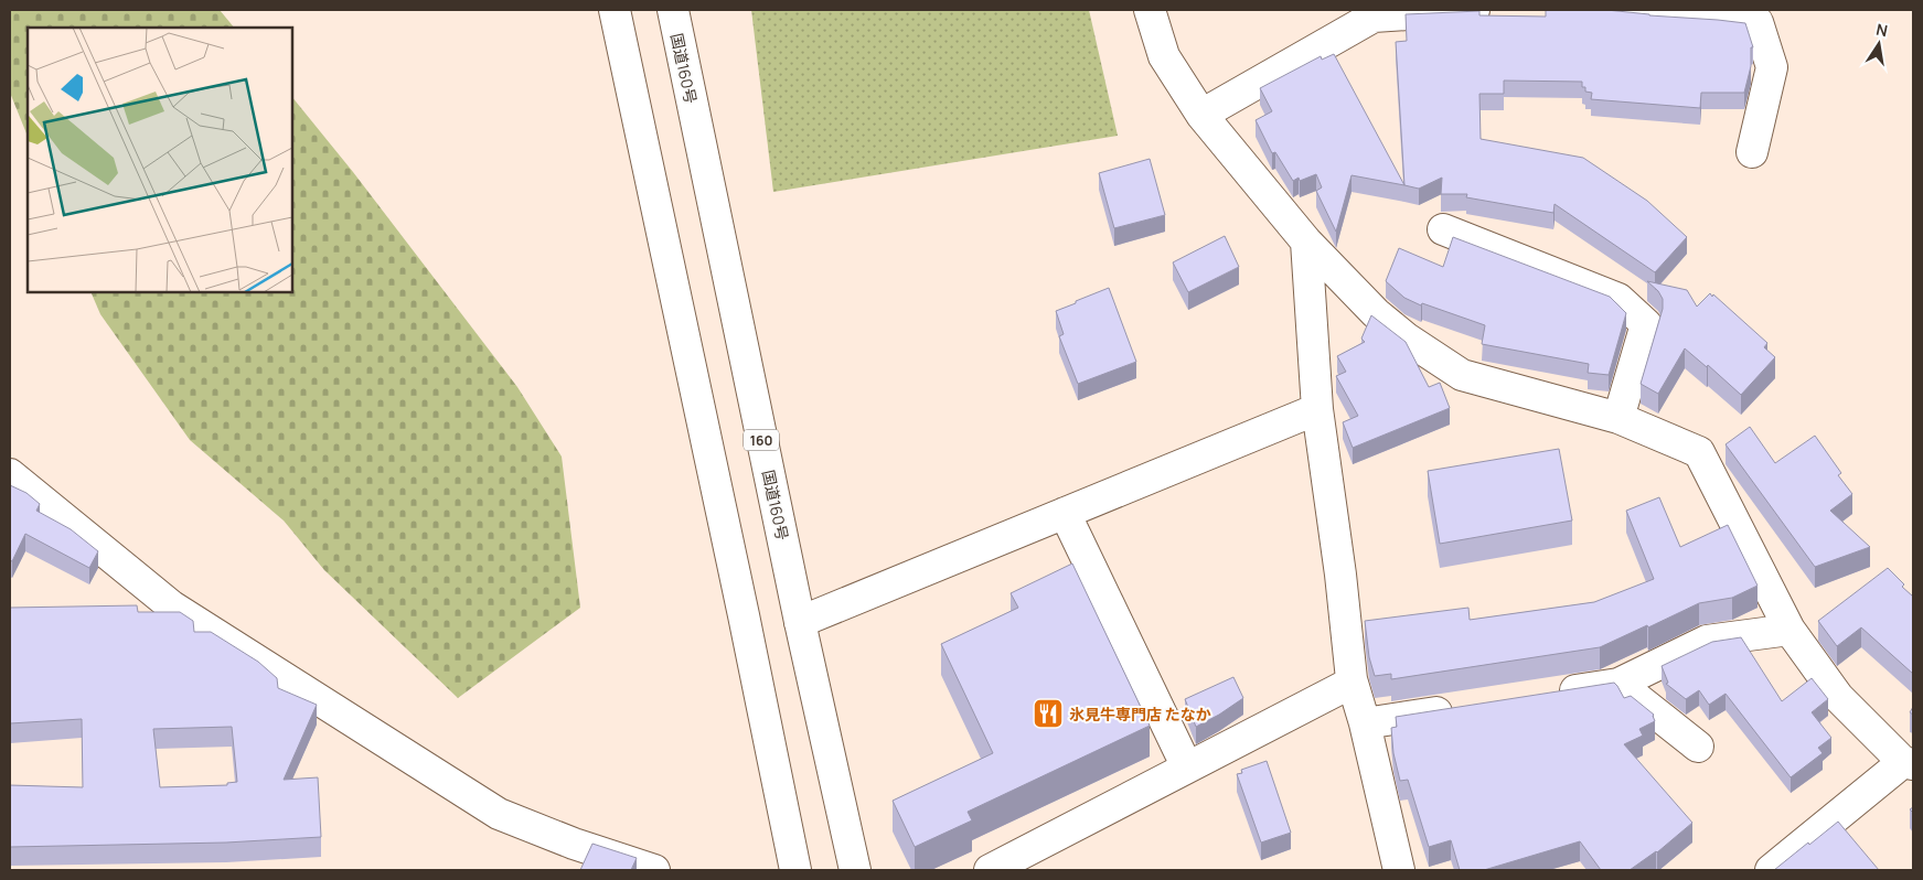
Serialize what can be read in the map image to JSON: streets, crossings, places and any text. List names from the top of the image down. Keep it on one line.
{"streets":{"main road":["国道160号","160"]},"places":{"restaurant":["氷見牛専門店 たなか"]},"north":"top"}
